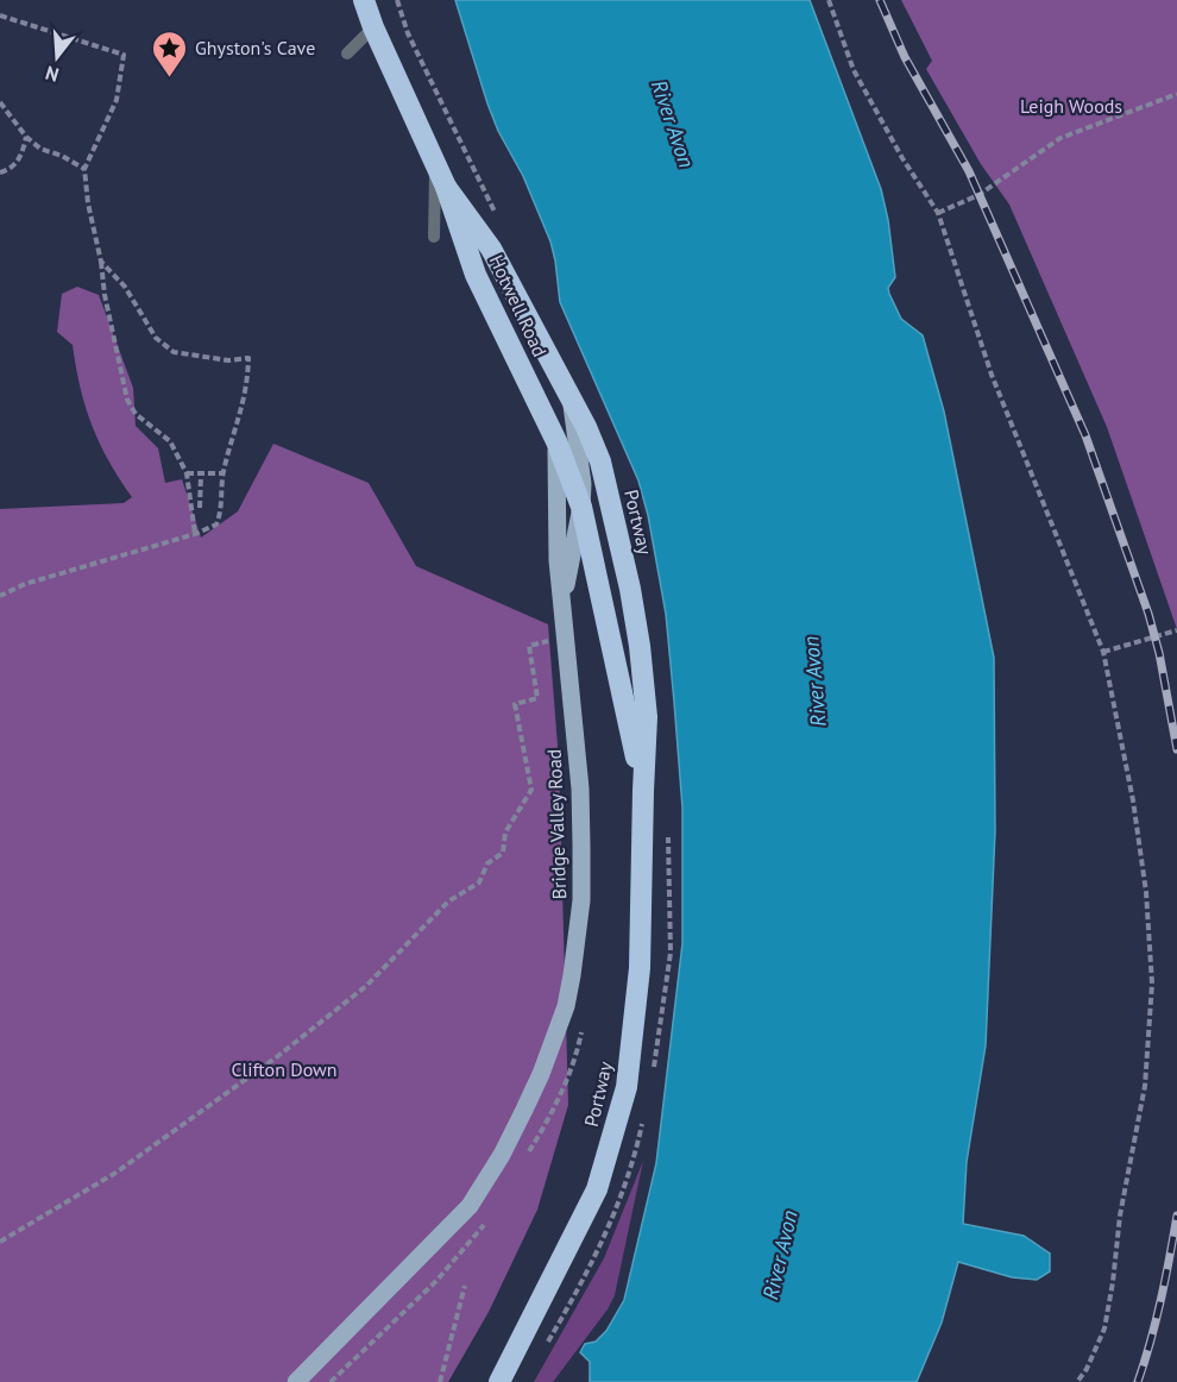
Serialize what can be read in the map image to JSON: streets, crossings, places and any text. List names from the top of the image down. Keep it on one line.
{"streets":{"highway":["Hotwell Road","Portway"],"main road":["Bridge Valley Road"]},"crossings":[["Hotwell Road","Portway"],["Hotwell Road","Bridge Valley Road"],["Portway","Bridge Valley Road"]],"water":["River Avon"],"parks":["Leigh Woods","Clifton Down"],"places":{"place":["Ghyston's Cave"]},"north":"bottom"}
